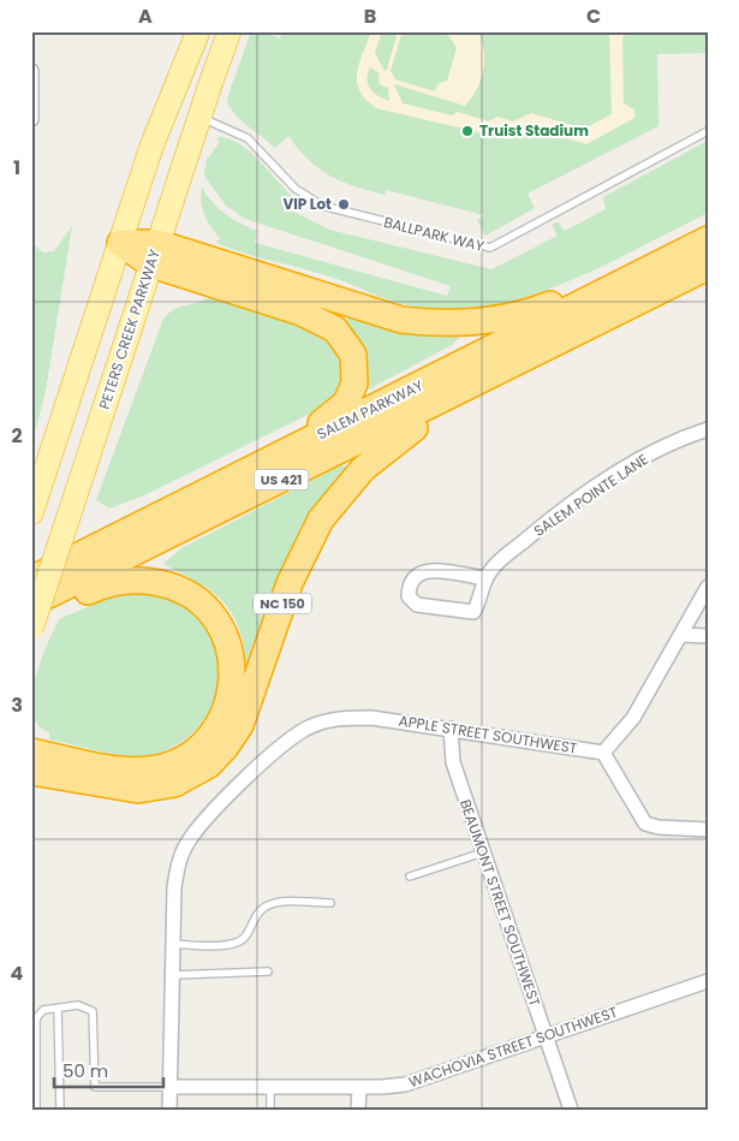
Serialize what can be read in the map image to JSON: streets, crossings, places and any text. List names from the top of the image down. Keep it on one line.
{"streets":{"highway":["SALEM PARKWAY","US 421","NC 150"],"main road":["PETERS CREEK PARKWAY"],"street":["SALEM POINTE LANE","APPLE STREET SOUTHWEST","BEAUMONT STREET SOUTHWEST","WACHOVIA STREET SOUTHWEST"],"lane":["BALLPARK WAY"]},"crossings":[["BALLPARK WAY","PETERS CREEK PARKWAY"],["SALEM PARKWAY","NC 150"],["APPLE STREET SOUTHWEST","BEAUMONT STREET SOUTHWEST"],["APPLE STREET SOUTHWEST","WACHOVIA STREET SOUTHWEST"],["BEAUMONT STREET SOUTHWEST","WACHOVIA STREET SOUTHWEST"]],"places":["Truist Stadium","VIP Lot"],"scale_bar":"50 m","grid":{"columns":["A","B","C"],"rows":["1","2","3","4"]}}
